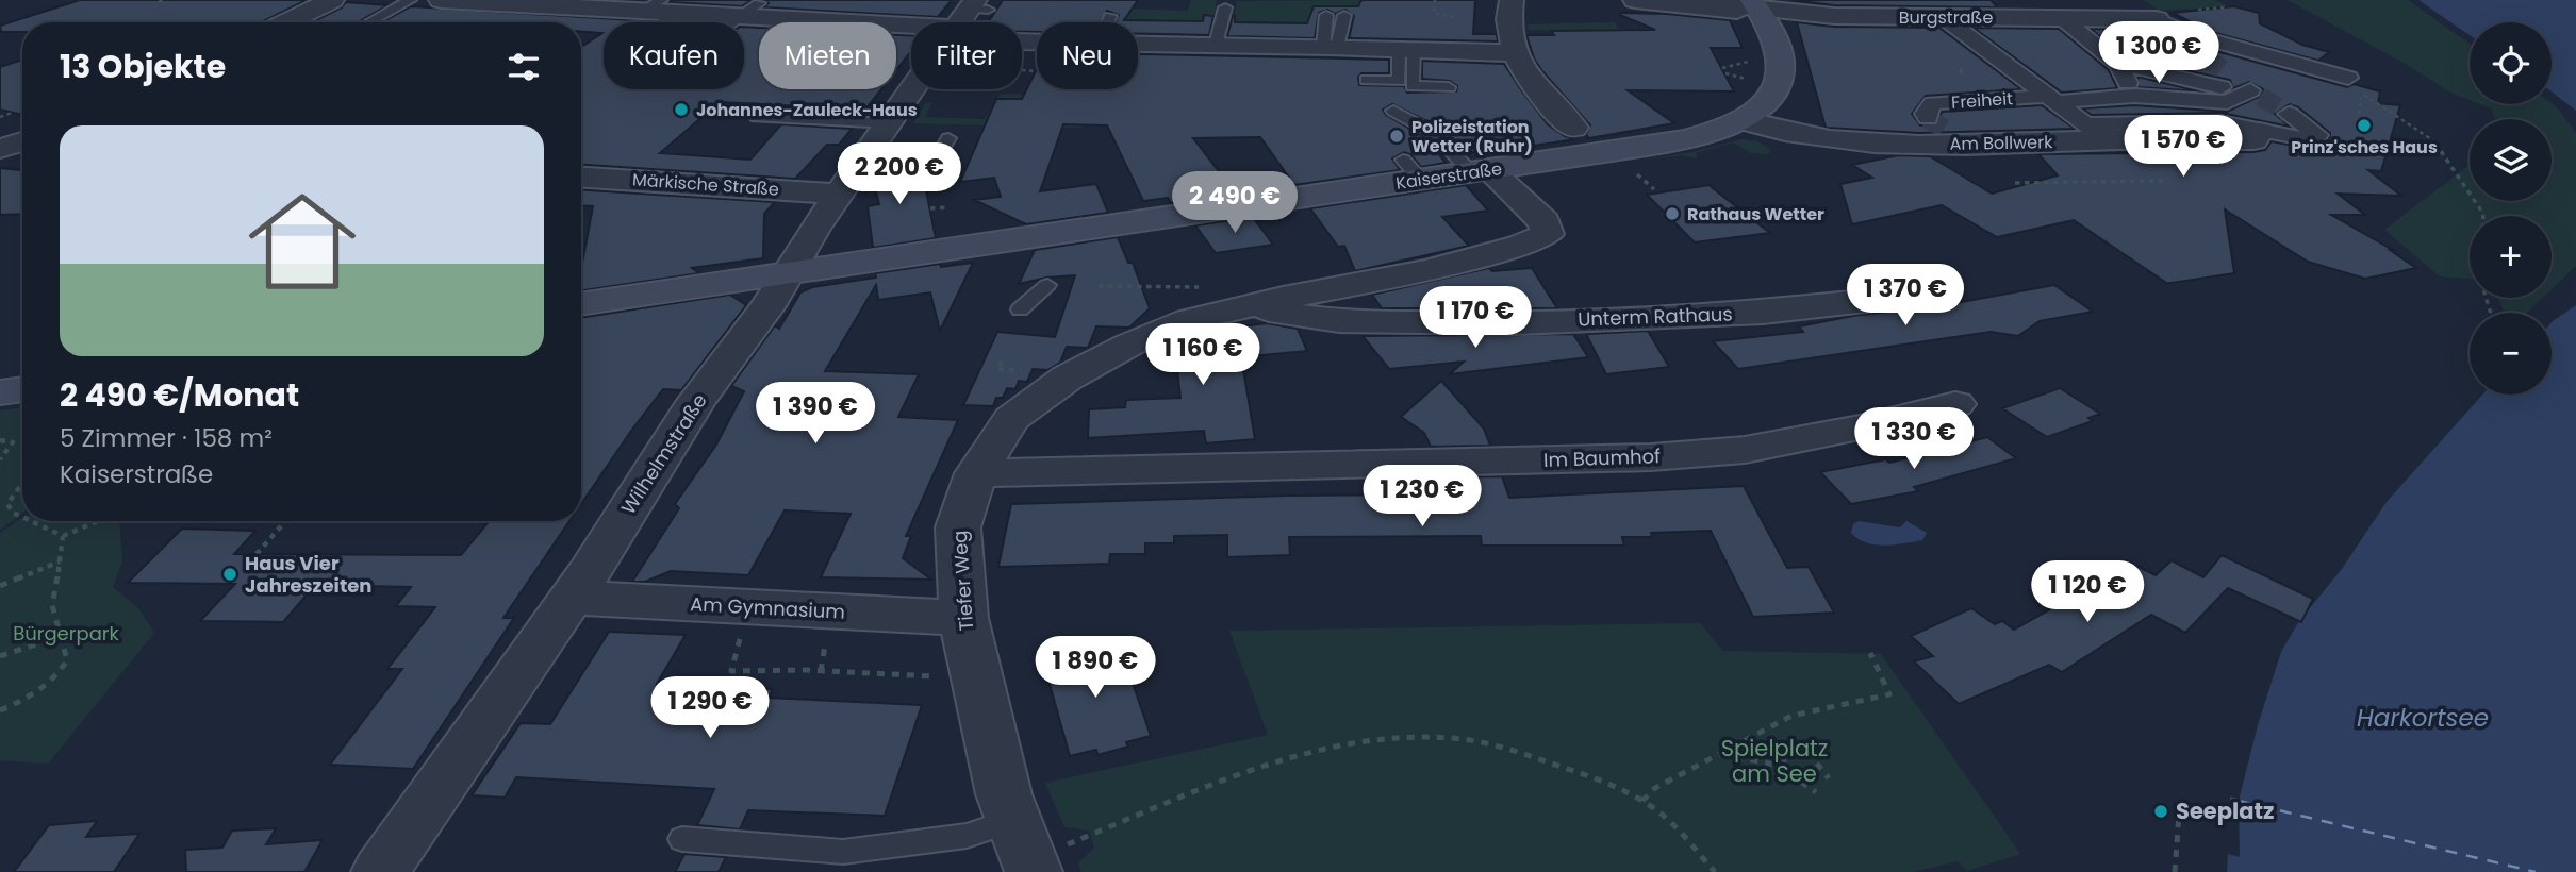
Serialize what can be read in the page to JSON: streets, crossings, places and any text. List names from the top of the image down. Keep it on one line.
{"streets":{"main road":["Kaiserstraße"],"street":["Burgstraße","Freiheit","Am Bollwerk","Märkische Straße","Unterm Rathaus","Wilhelmstraße","Im Baumhof","Tiefer Weg","Am Gymnasium"]},"crossings":[["Burgstraße","Freiheit"],["Burgstraße","Kaiserstraße"],["Freiheit","Am Bollwerk"],["Am Bollwerk","Kaiserstraße"],["Kaiserstraße","Wilhelmstraße"],["Kaiserstraße","Tiefer Weg"],["Märkische Straße","Wilhelmstraße"],["Unterm Rathaus","Tiefer Weg"],["Wilhelmstraße","Am Gymnasium"],["Im Baumhof","Tiefer Weg"],["Tiefer Weg","Am Gymnasium"]],"water":["Harkortsee"],"parks":["Bürgerpark","Spielplatz am See"],"places":["Johannes-Zauleck-Haus","Prinz'sches Haus","Polizeistation Wetter (Ruhr)","Rathaus Wetter","Haus Vier Jahreszeiten","Seeplatz"],"page":{"price":["1 300 €","1 570 €","2 200 €","2 490 €","1 370 €","1 170 €","1 160 €","1 390 €","1 330 €","1 230 €","1 120 €","1 890 €","1 290 €"],"map_buttons":["+","−"],"chip":["Kaufen","Mieten","Filter","Neu"],"heading":"13 Objekte","list":[{"name":"2 490 €/Monat","note":"5 Zimmer · 158 m² · Kaiserstraße"}]}}
